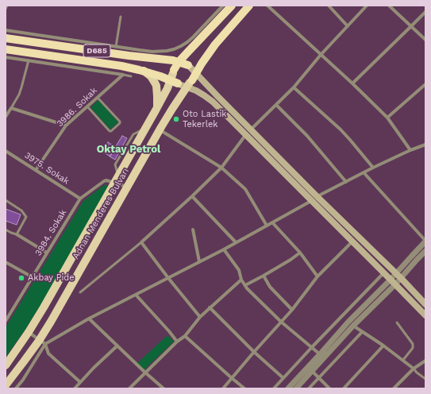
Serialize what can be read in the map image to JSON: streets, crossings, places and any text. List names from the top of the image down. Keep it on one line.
{"streets":{"highway":["D685","Adnan Menderes Bulvarı"],"street":["3986. Sokak","3975. Sokak","3984. Sokak"]},"crossings":[["D685","Adnan Menderes Bulvarı"],["3986. Sokak","3975. Sokak"],["3975. Sokak","3984. Sokak"],["Adnan Menderes Bulvarı","3984. Sokak"]],"districts":["Oktay Petrol"],"places":["Oto Lastik Tekerlek","Akbay Pide"]}
